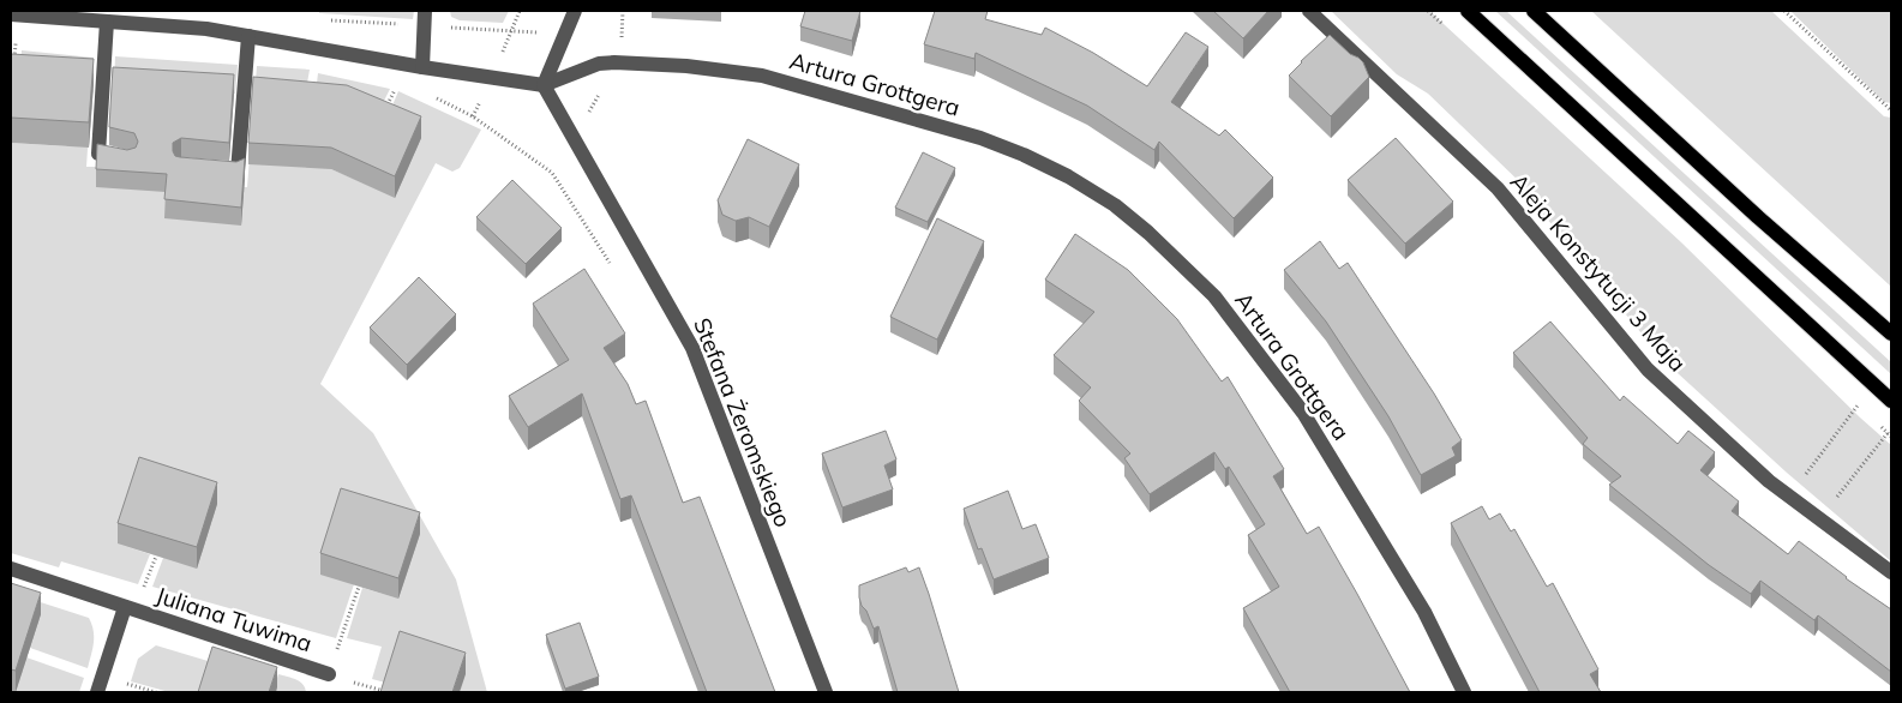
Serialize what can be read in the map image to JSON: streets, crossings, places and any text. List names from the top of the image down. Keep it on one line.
{"streets":{"street":["Artura Grottgera","Aleja Konstytucji 3 Maja","Stefana Żeromskiego","Juliana Tuwima"]},"crossings":[["Artura Grottgera","Stefana Żeromskiego"]]}
